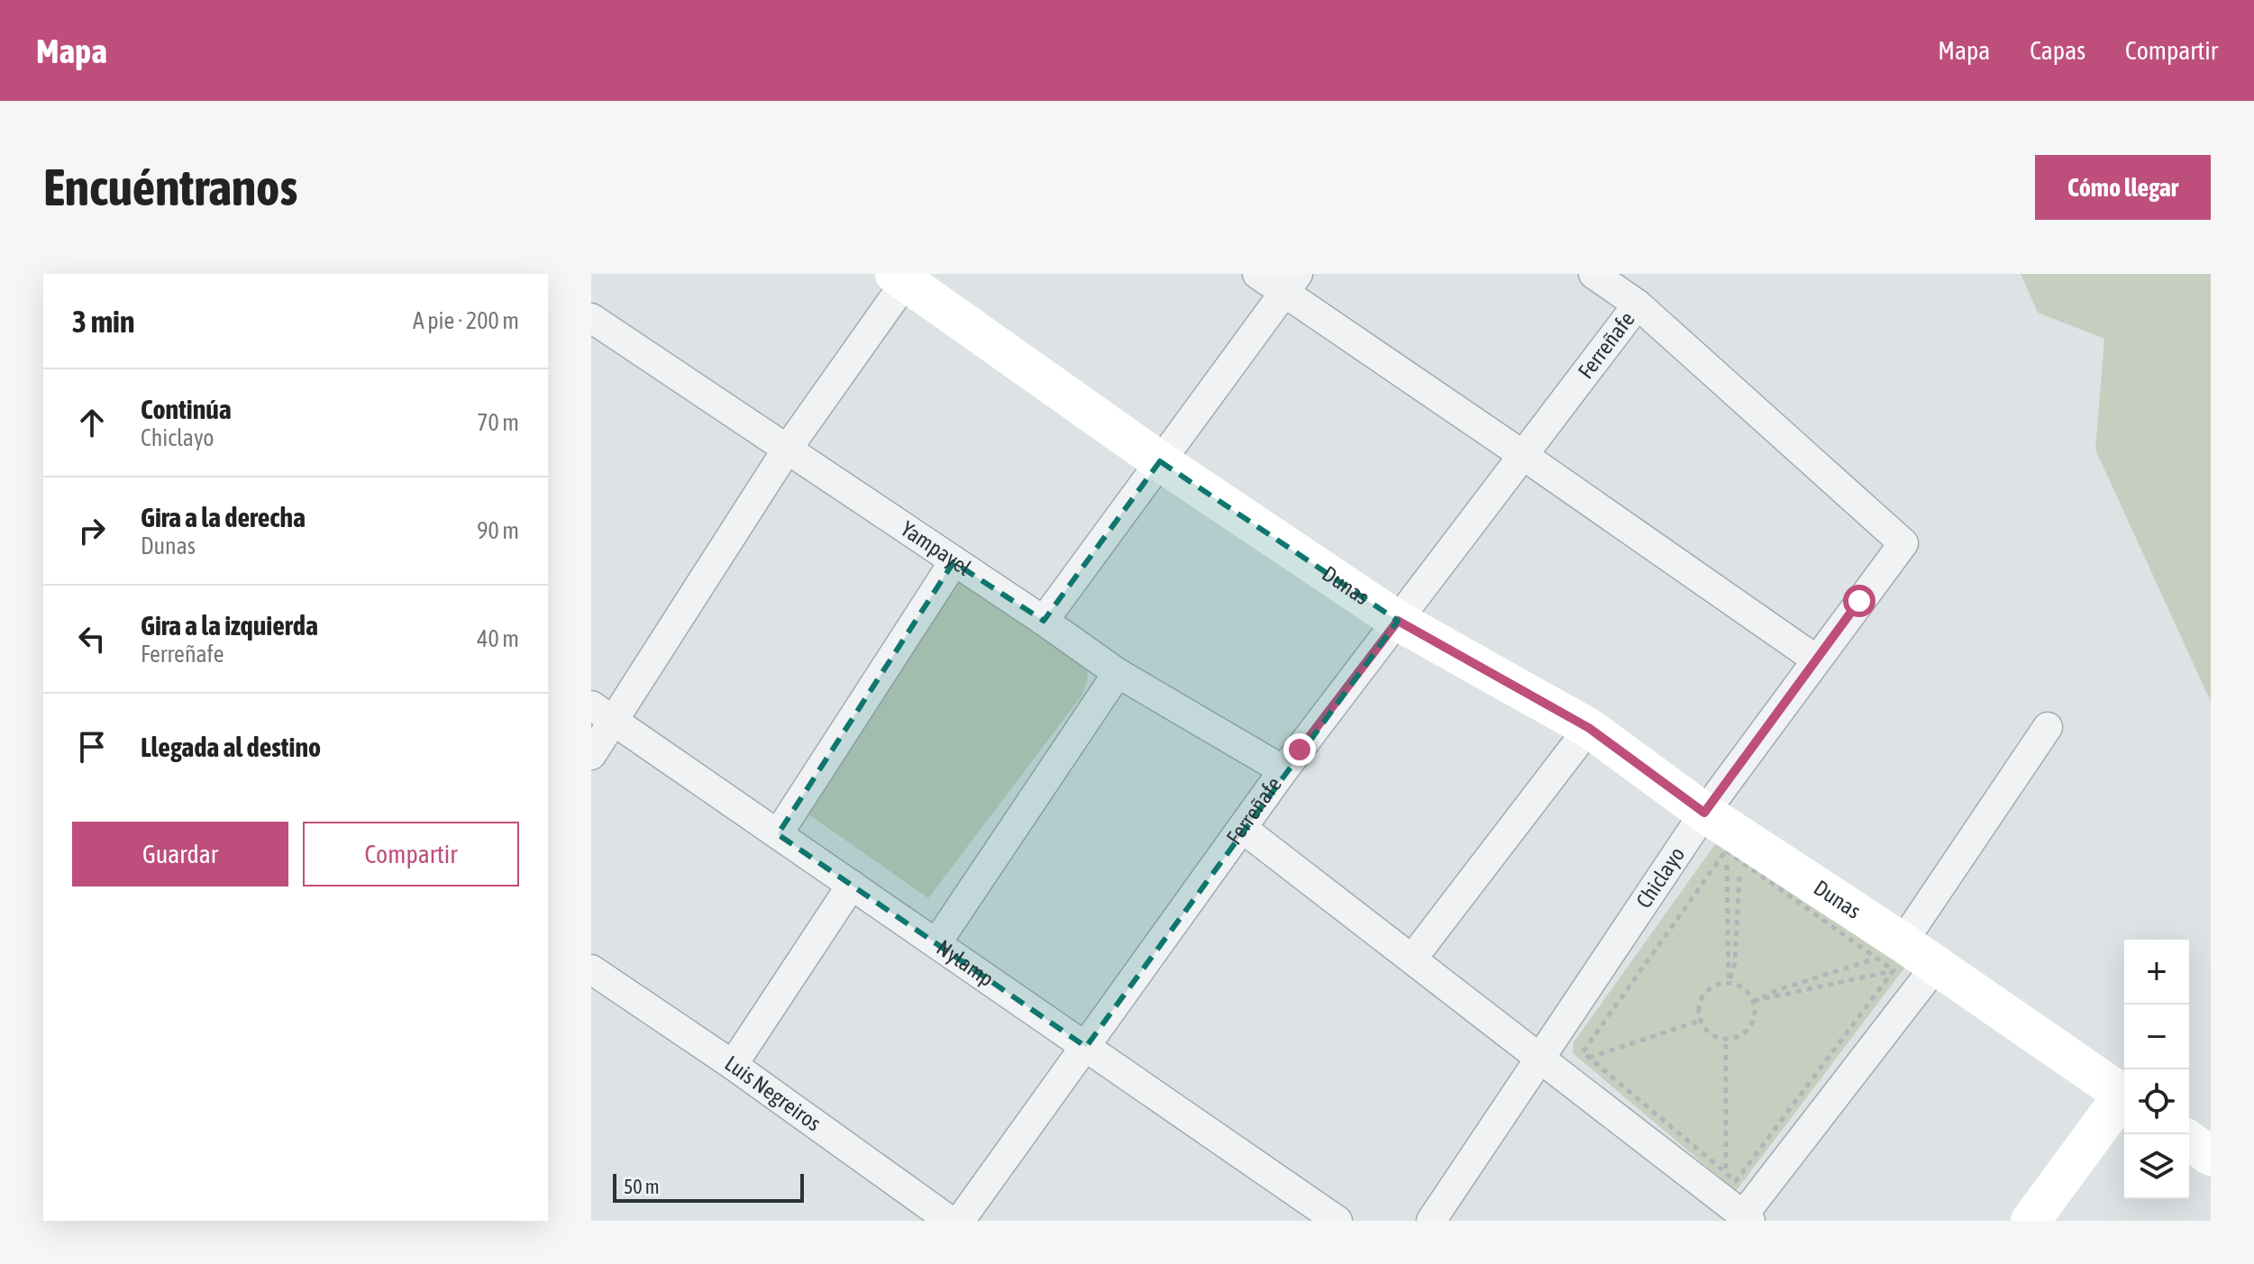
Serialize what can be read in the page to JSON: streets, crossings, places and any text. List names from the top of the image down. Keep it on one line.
{"streets":{"street":["Ferreñafe","Yampayel","Dunas","Chiclayo","Nylamp","Luis Negreiros"]},"crossings":[["Ferreñafe","Yampayel"],["Ferreñafe","Dunas"],["Ferreñafe","Chiclayo"],["Ferreñafe","Nylamp"],["Dunas","Chiclayo"]],"scale_bar":"50 m","page":{"header":"Mapa","nav":["Mapa","Capas","Compartir"],"buttons":["Cómo llegar",["Guardar","Compartir"]],"title":"Encuéntranos","heading":["3 min","A pie · 200 m"],"list":[["Continúa","Chiclayo","70 m"],["Gira a la derecha","Dunas","90 m"],["Gira a la izquierda","Ferreñafe","40 m"],"Llegada al destino"],"map_buttons":["+","−"],"scale":"50 m"}}
